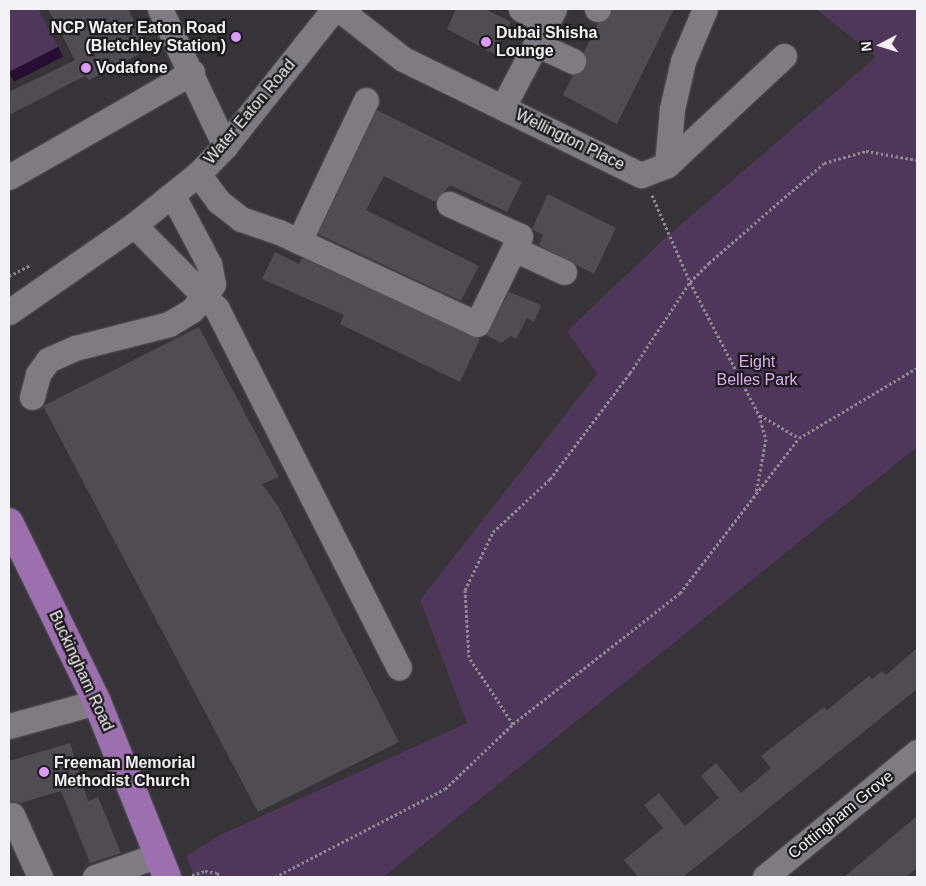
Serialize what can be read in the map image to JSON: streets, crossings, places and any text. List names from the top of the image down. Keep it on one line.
{"streets":{"main road":["Buckingham Road"],"street":["Water Eaton Road","Wellington Place","Cottingham Grove"]},"parks":["Eight Belles Park"],"places":["NCP Water Eaton Road (Bletchley Station)","Dubai Shisha Lounge","Vodafone","Freeman Memorial Methodist Church"],"north":"left"}
